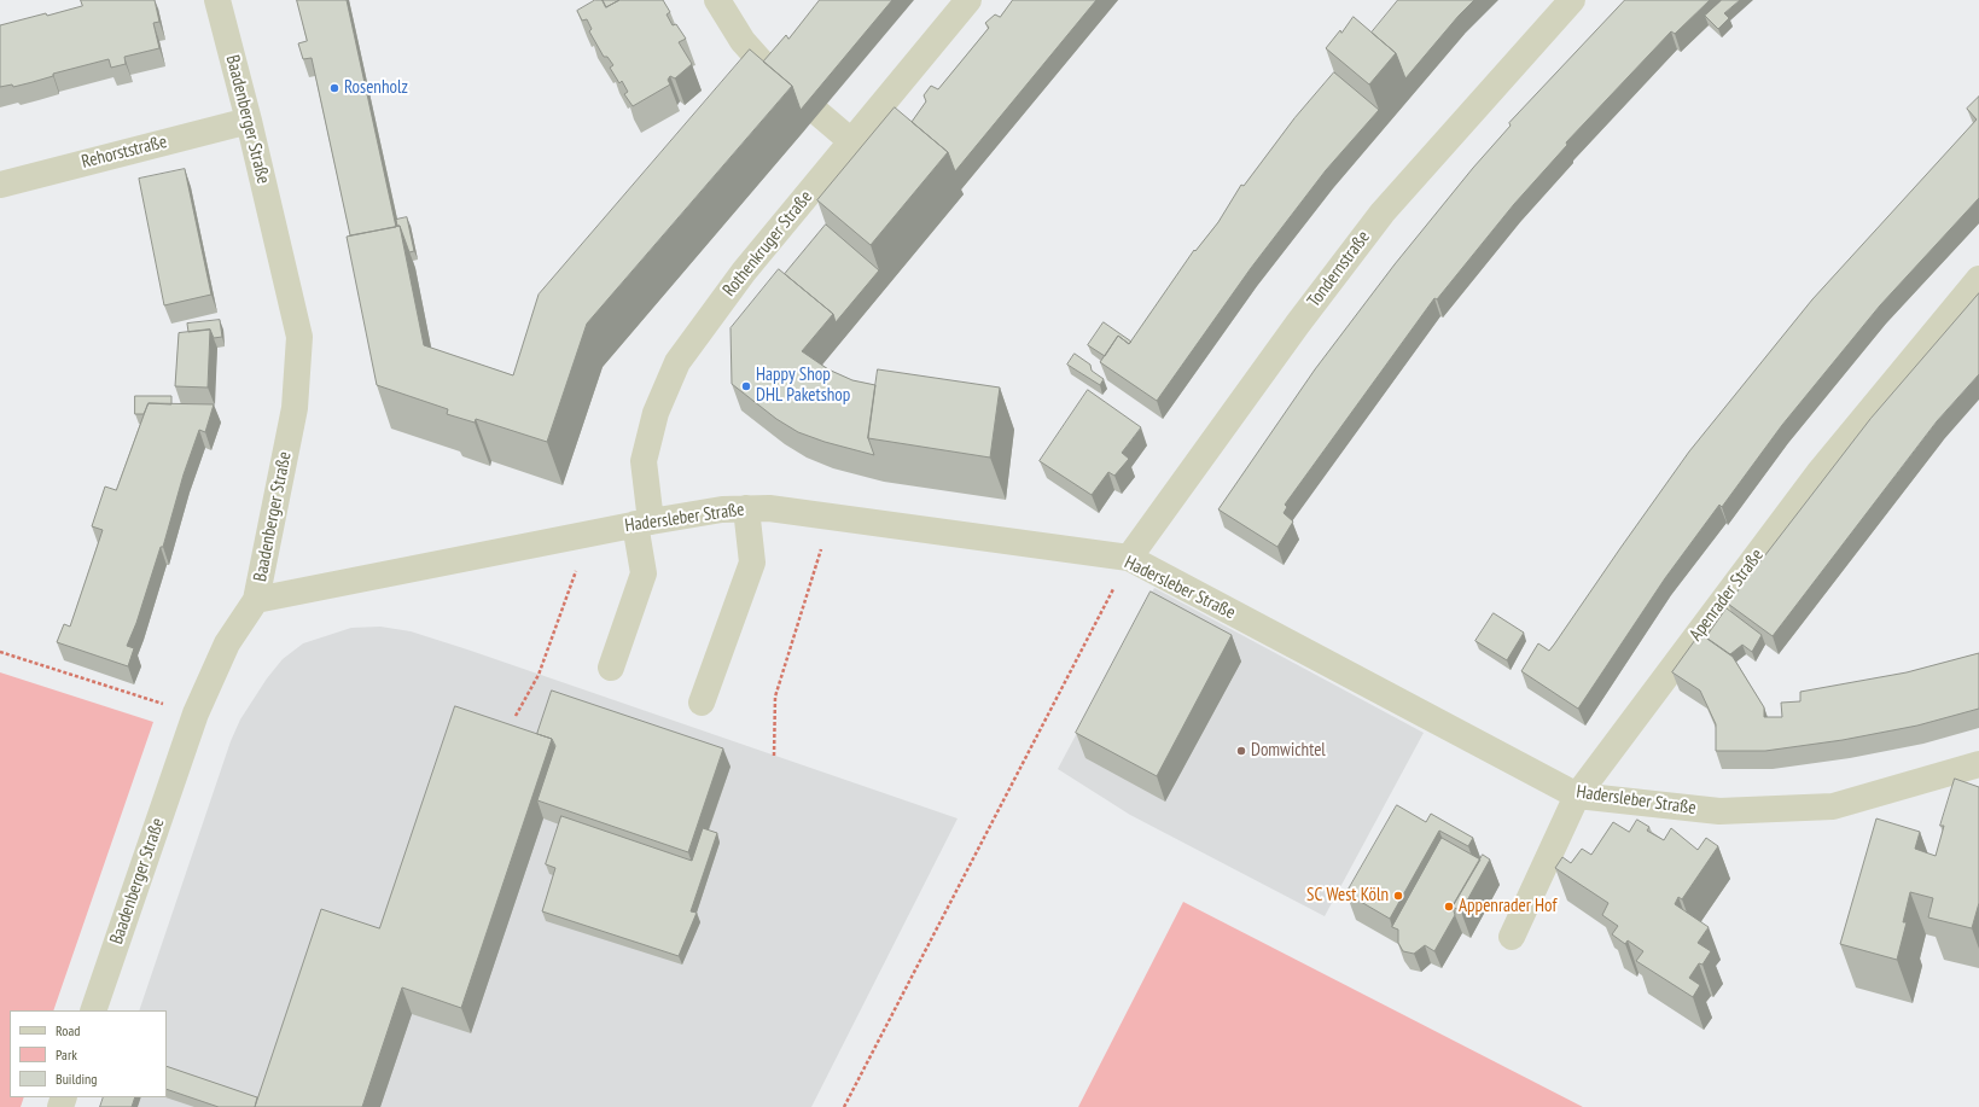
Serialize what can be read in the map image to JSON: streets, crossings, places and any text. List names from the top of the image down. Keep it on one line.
{"streets":{"street":["Baadenberger Straße","Rehorststraße","Rothenkruger Straße","Tondernstraße","Hadersleber Straße","Apenrader Straße"]},"crossings":[["Baadenberger Straße","Rehorststraße"],["Baadenberger Straße","Hadersleber Straße"],["Rothenkruger Straße","Hadersleber Straße"],["Tondernstraße","Hadersleber Straße"],["Hadersleber Straße","Apenrader Straße"]],"places":["Rosenholz","Happy Shop DHL Paketshop","Domwichtel","SC West Köln","Appenrader Hof"],"legend":["Road","Park","Building"]}
